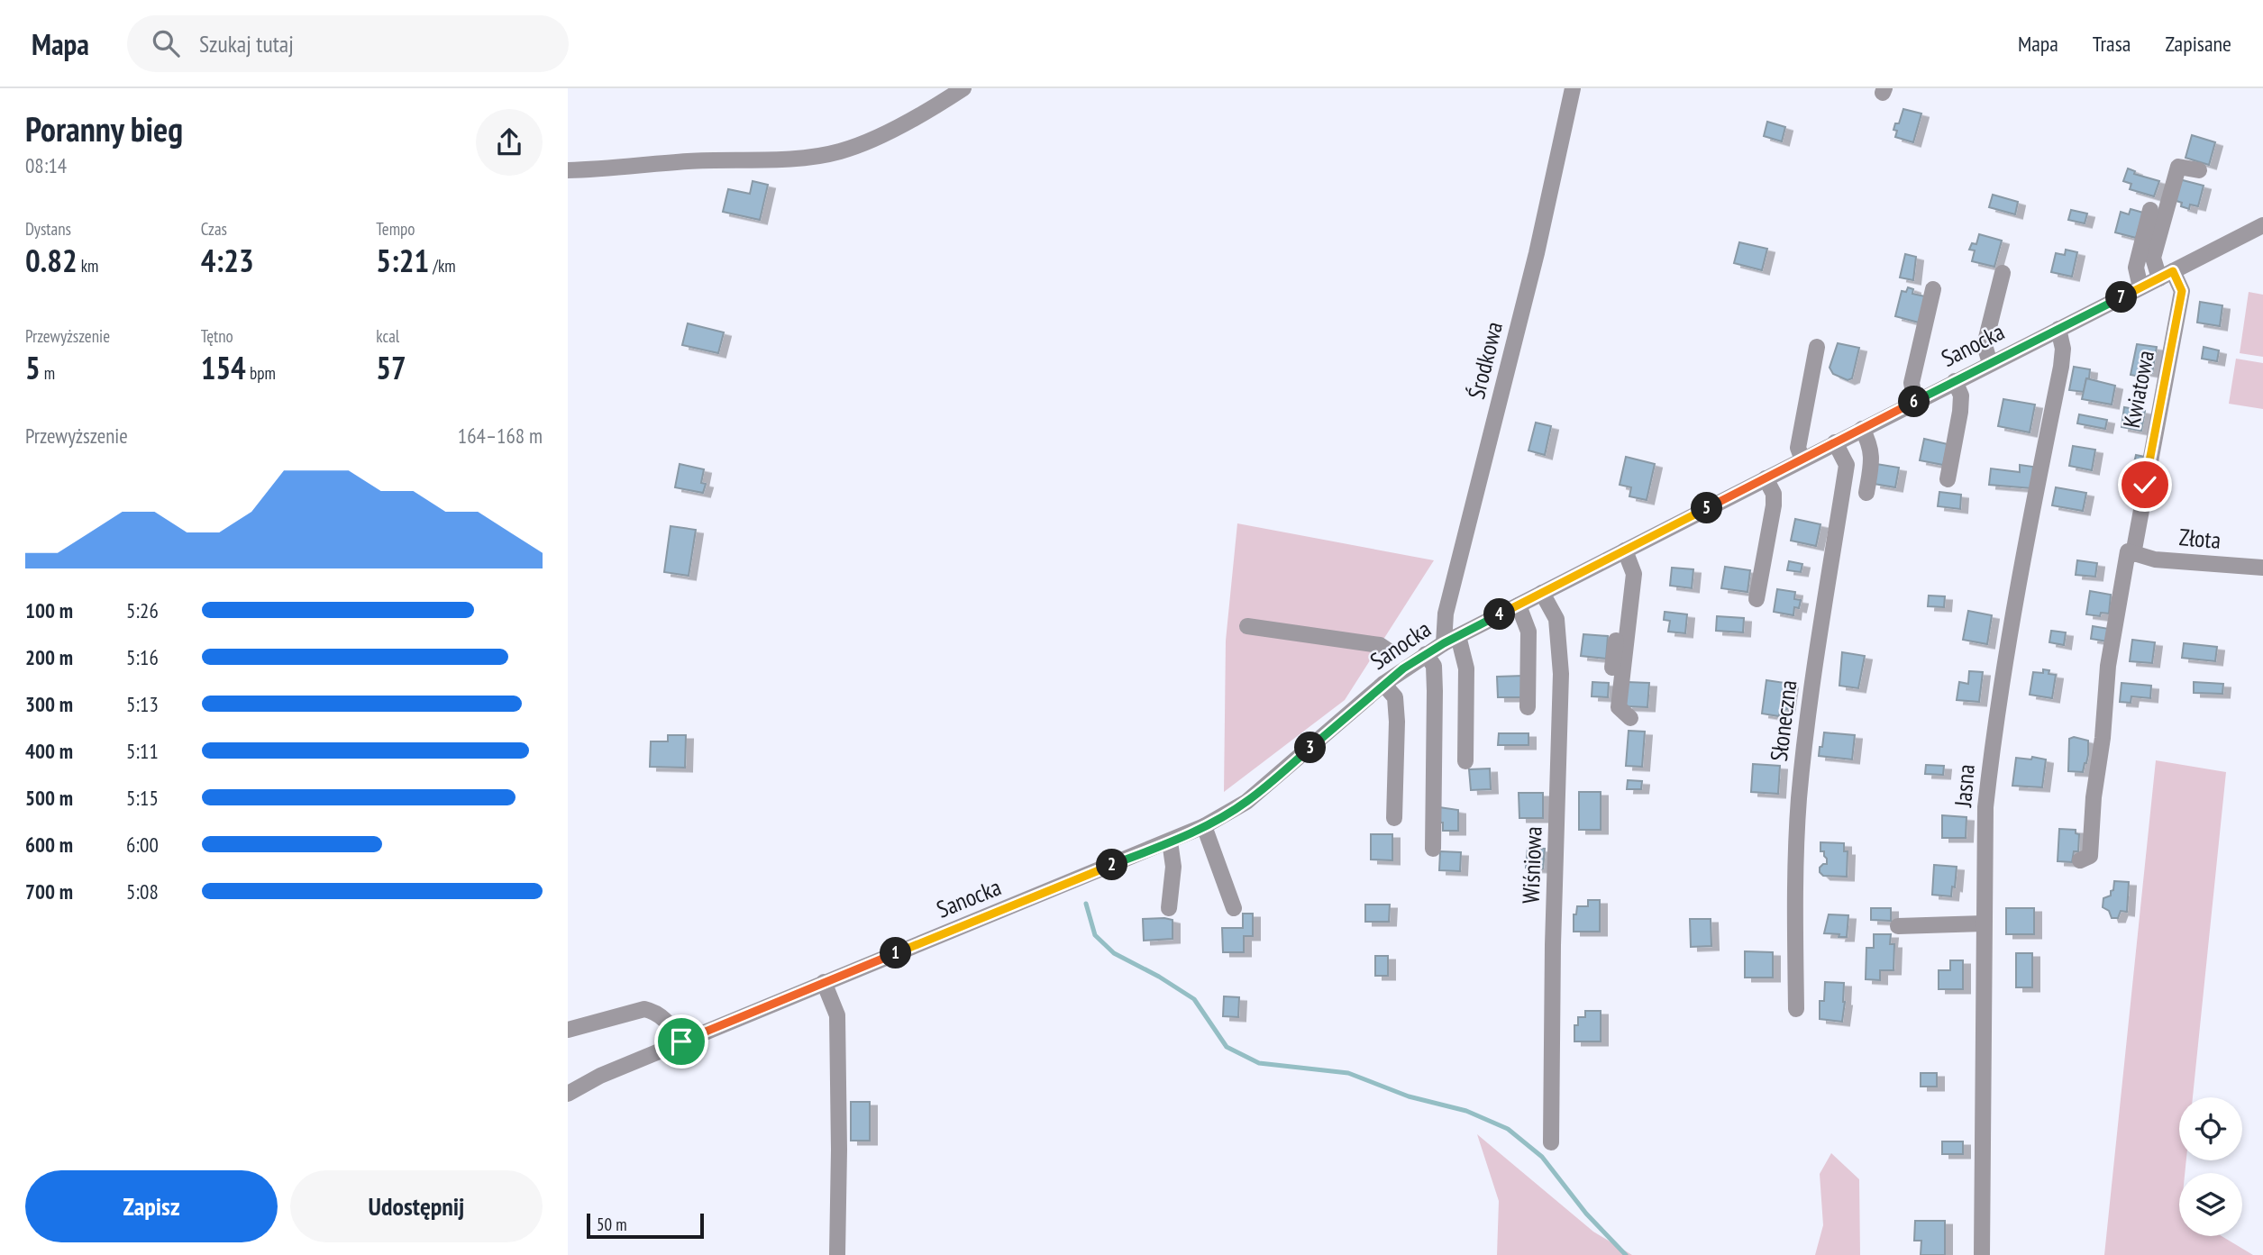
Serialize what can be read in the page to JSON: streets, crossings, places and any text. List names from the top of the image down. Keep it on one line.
{"streets":{"street":["Sanocka","Środkowa","Kwiatowa","Złota","Słoneczna","Jasna","Wiśniowa"]},"crossings":[["Sanocka","Środkowa"],["Sanocka","Kwiatowa"],["Sanocka","Słoneczna"],["Sanocka","Jasna"],["Sanocka","Wiśniowa"],["Kwiatowa","Złota"]],"scale_bar":"50 m","page":{"header":"Mapa","search":"Szukaj tutaj","nav":["Mapa","Trasa","Zapisane"],"heading":["Poranny bieg","08:14"],"stats":[["Dystans","0.82 km"],["Czas","4:23"],["Tempo","5:21 /km"],["Przewyższenie","5 m"],["Tętno","154 bpm"],["kcal","57"]],"pins":["7","6","5","4","3","2","1"],"chart":["Przewyższenie","164–168 m"],"list":[{"name":"100 m","note":"5:26"},{"name":"200 m","note":"5:16"},{"name":"300 m","note":"5:13"},{"name":"400 m","note":"5:11"},{"name":"500 m","note":"5:15"},{"name":"600 m","note":"6:00"},{"name":"700 m","note":"5:08"}],"buttons":["Zapisz","Udostępnij"],"scale":"50 m"}}
